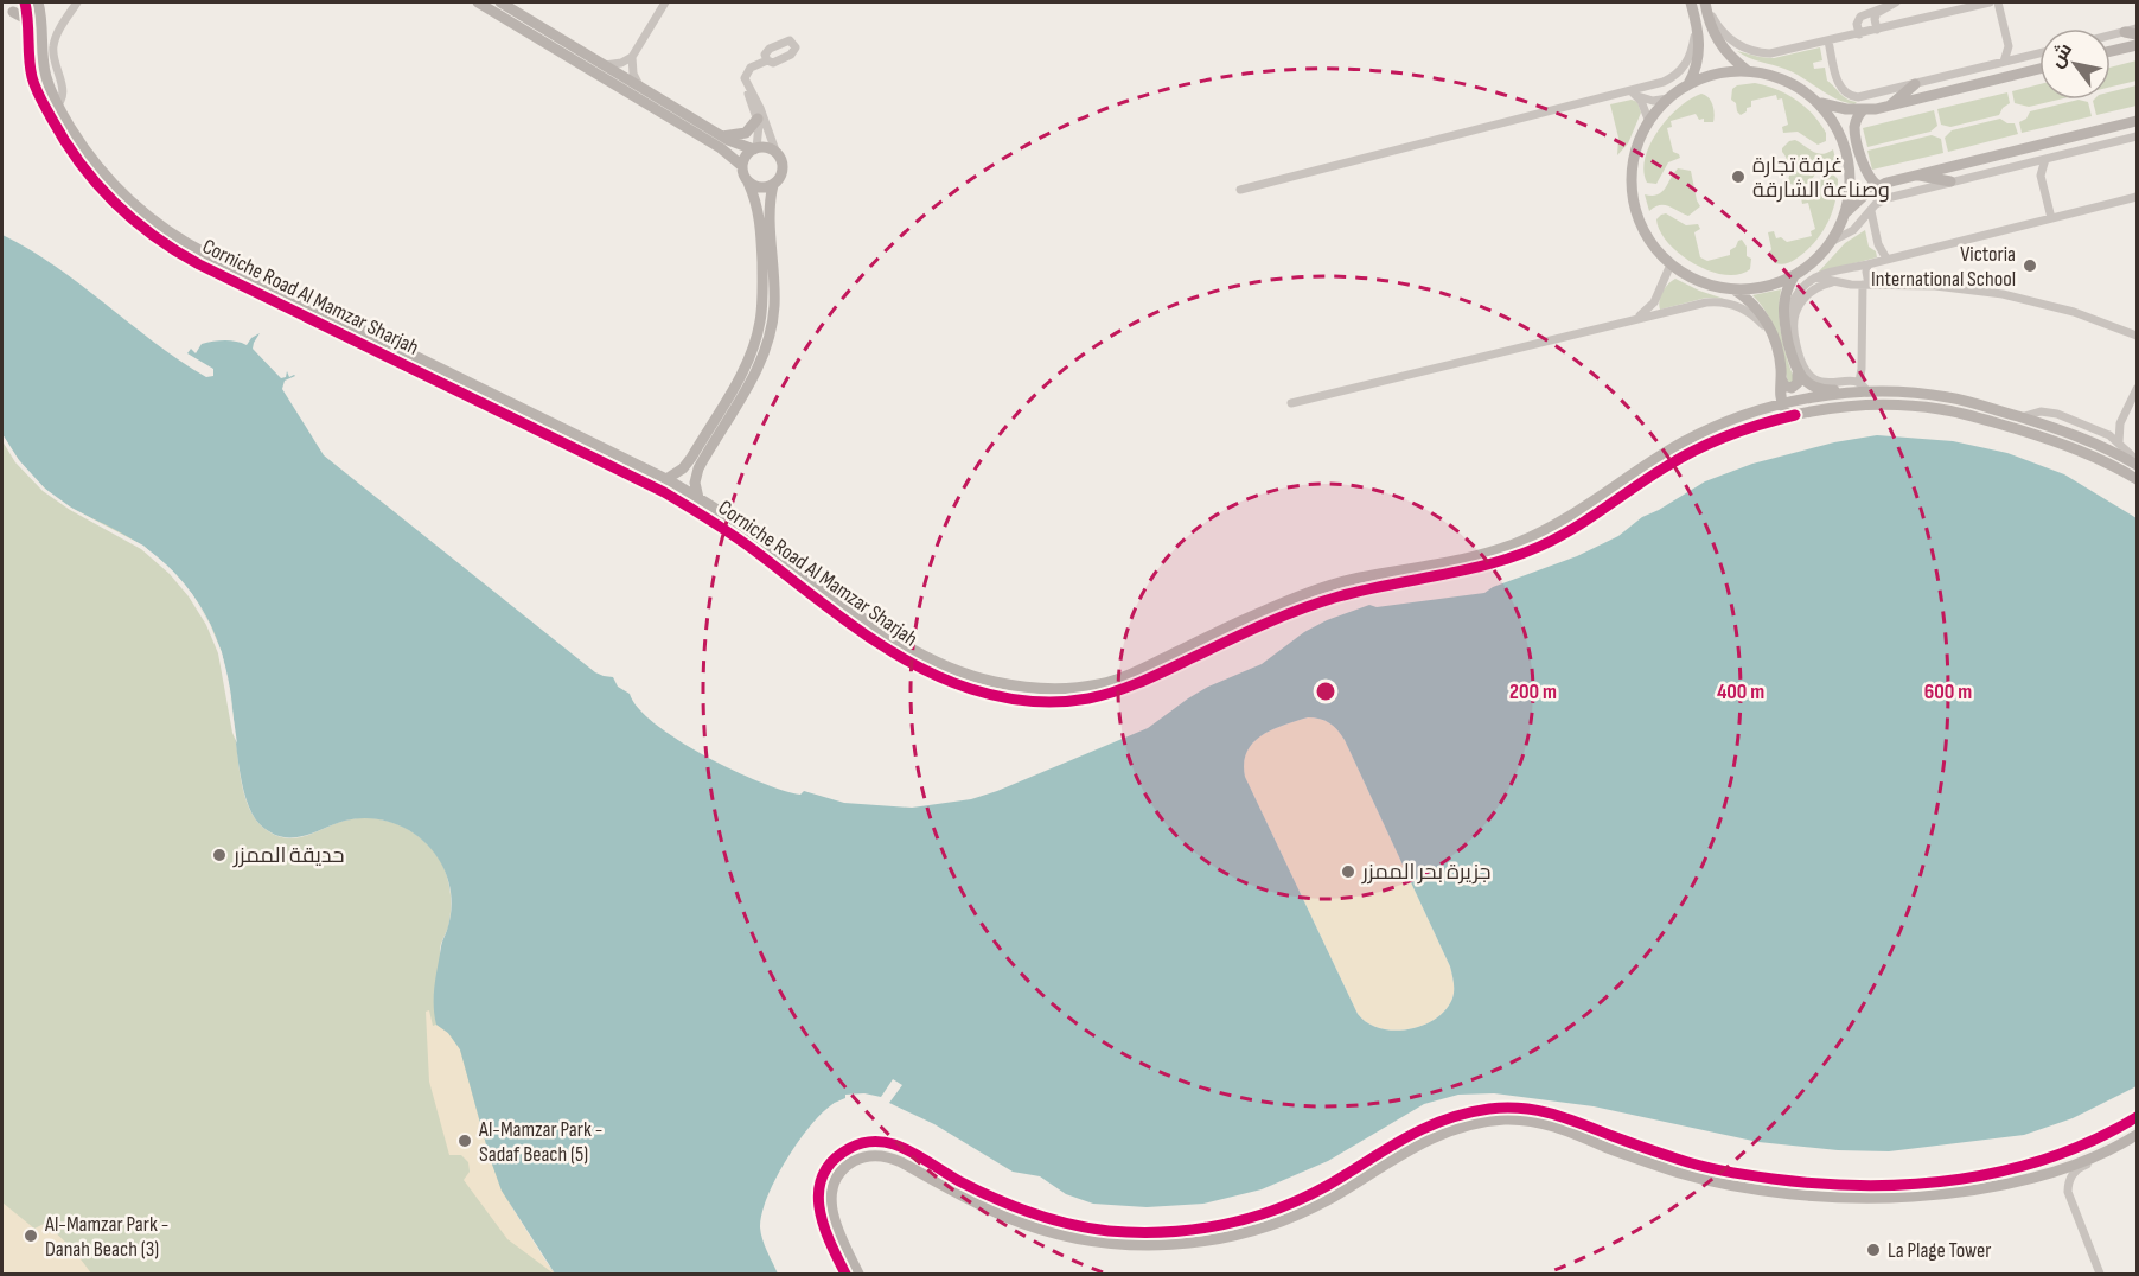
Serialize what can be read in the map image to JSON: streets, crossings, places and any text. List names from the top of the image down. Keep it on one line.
{"streets":{"street":["Corniche Road Al Mamzar Sharjah"]},"places":["غرفة تجارة وصناعة الشارقة","Victoria International School","حديقة الممزر","جزيرة بحر الممزر","Al-Mamzar Park - Sadaf Beach (5)","Al-Mamzar Park - Danah Beach (3)","La Plage Tower"],"north":"top left","rings":["200 m","400 m","600 m"]}
